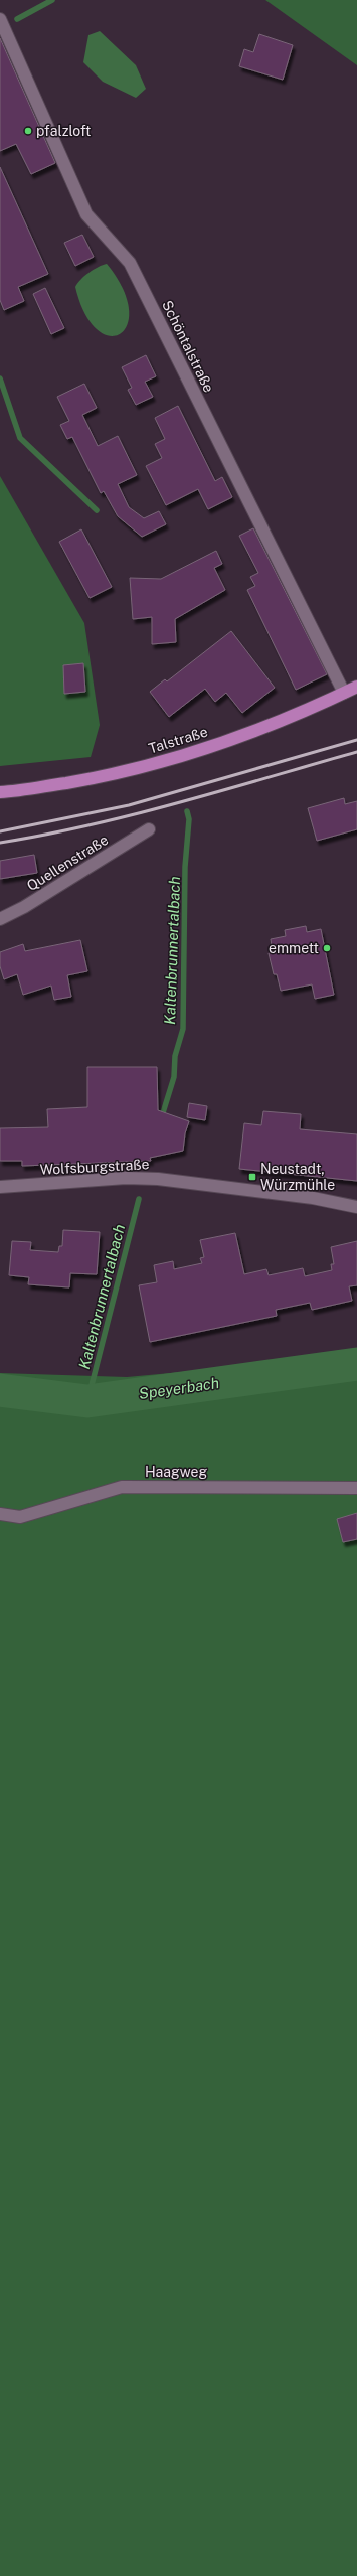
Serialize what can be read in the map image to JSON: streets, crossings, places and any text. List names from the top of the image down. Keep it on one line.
{"streets":{"main road":["Talstraße"],"street":["Schöntalstraße","Quellenstraße","Wolfsburgstraße","Haagweg"]},"crossings":[["Schöntalstraße","Talstraße"]],"water":["Kaltenbrunnertalbach","Speyerbach"],"places":{"other":["pfalzloft","emmett"],"transit":["Neustadt, Würzmühle"]}}
